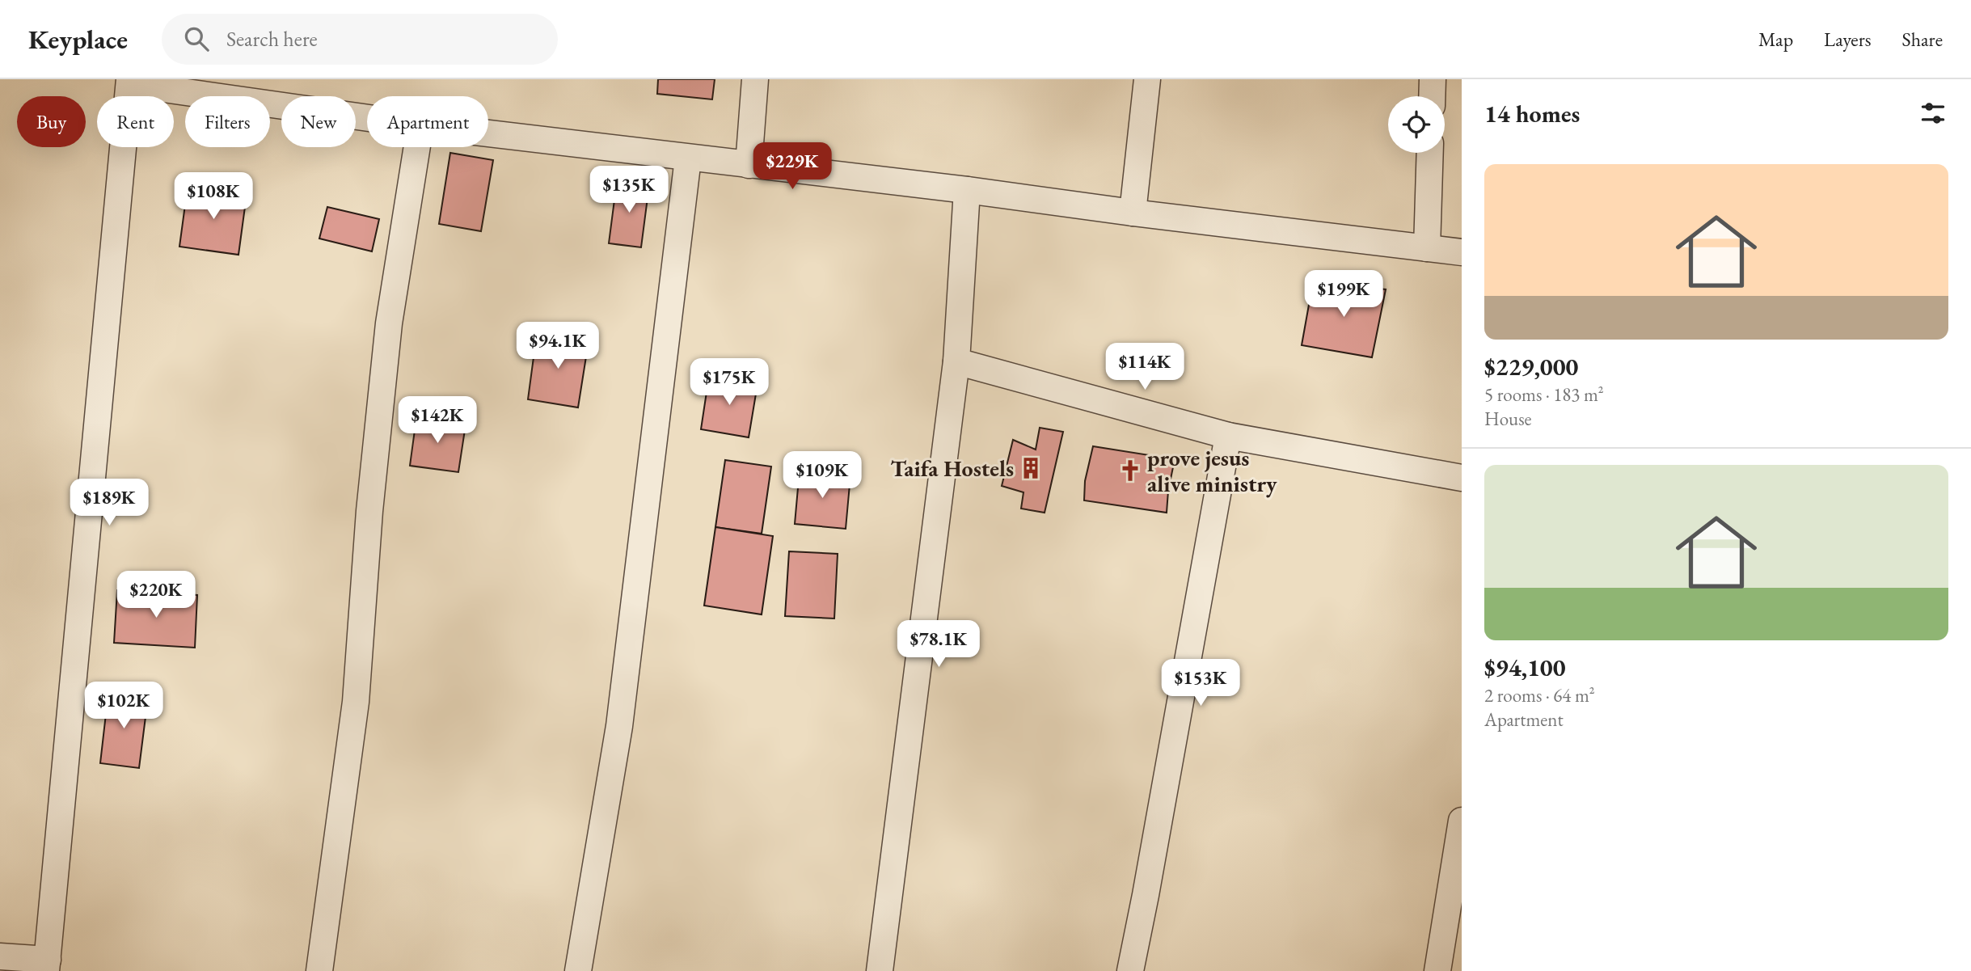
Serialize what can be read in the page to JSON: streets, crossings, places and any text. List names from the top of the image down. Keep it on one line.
{"places":{"building":["Taifa Hostels"],"church":["prove jesus alive ministry"]},"page":{"header":"Keyplace","search":"Search here","nav":["Map","Layers","Share"],"heading":"14 homes","chip":["Buy","Rent","Filters","New","Apartment"],"price":["$229K","$135K","$108K","$199K","$94.1K","$114K","$175K","$142K","$109K","$189K","$220K","$78.1K","$153K","$102K"],"list":[{"name":"$229,000","note":"5 rooms · 183 m² · House"},{"name":"$94,100","note":"2 rooms · 64 m² · Apartment"}]}}
